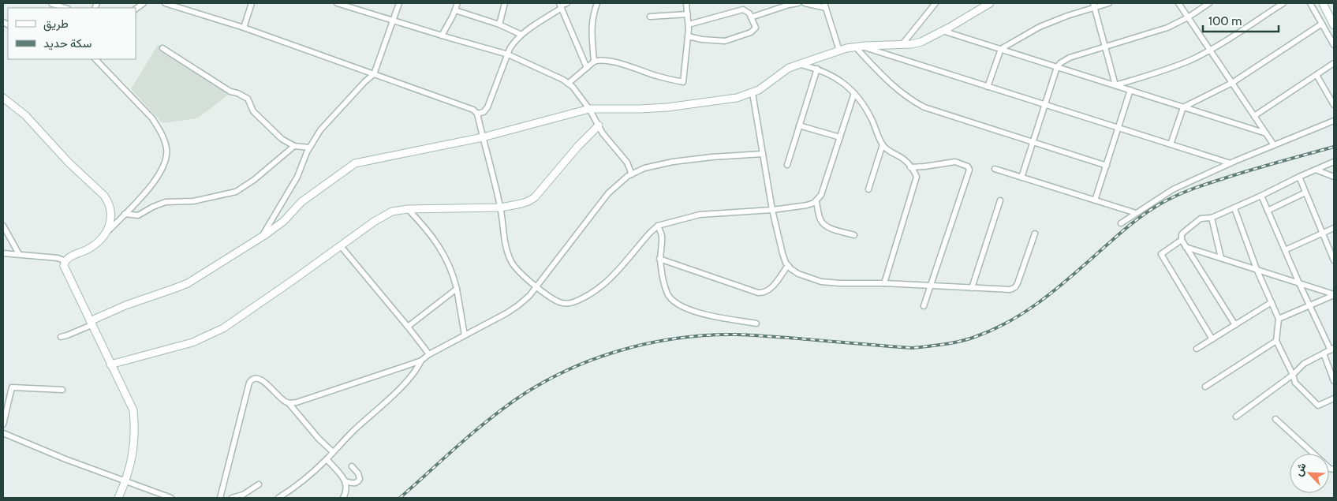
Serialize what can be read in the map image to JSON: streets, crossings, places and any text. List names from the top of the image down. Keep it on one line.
{"legend":["طريق","سكة حديد"],"scale_bar":"100 m","north":"top left"}
